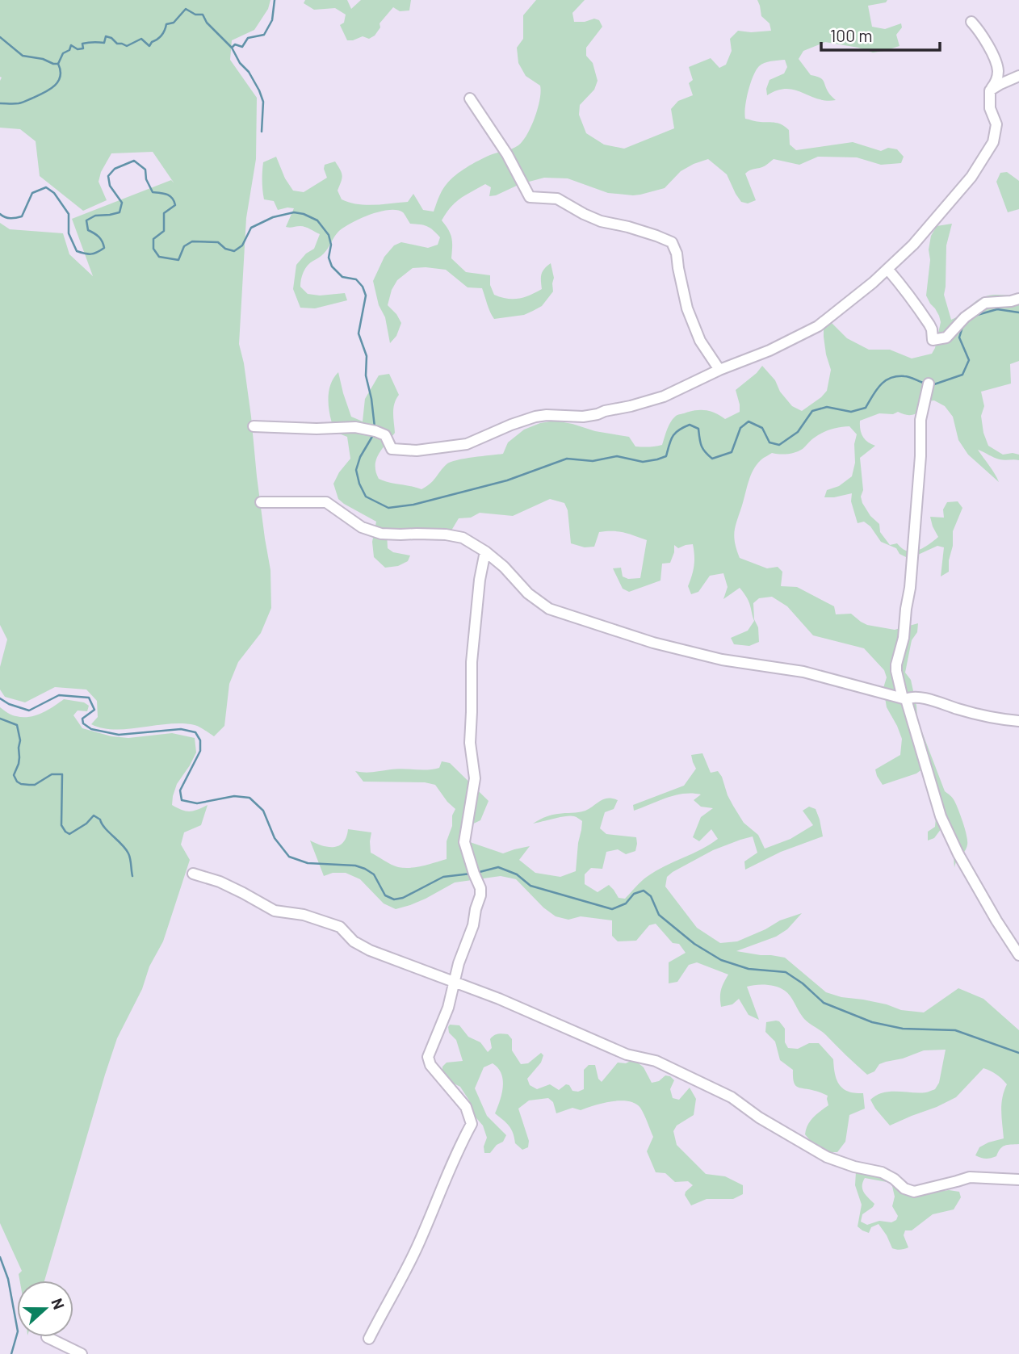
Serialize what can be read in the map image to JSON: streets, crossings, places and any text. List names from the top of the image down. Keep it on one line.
{"scale_bar":"100 m","north":"right"}
